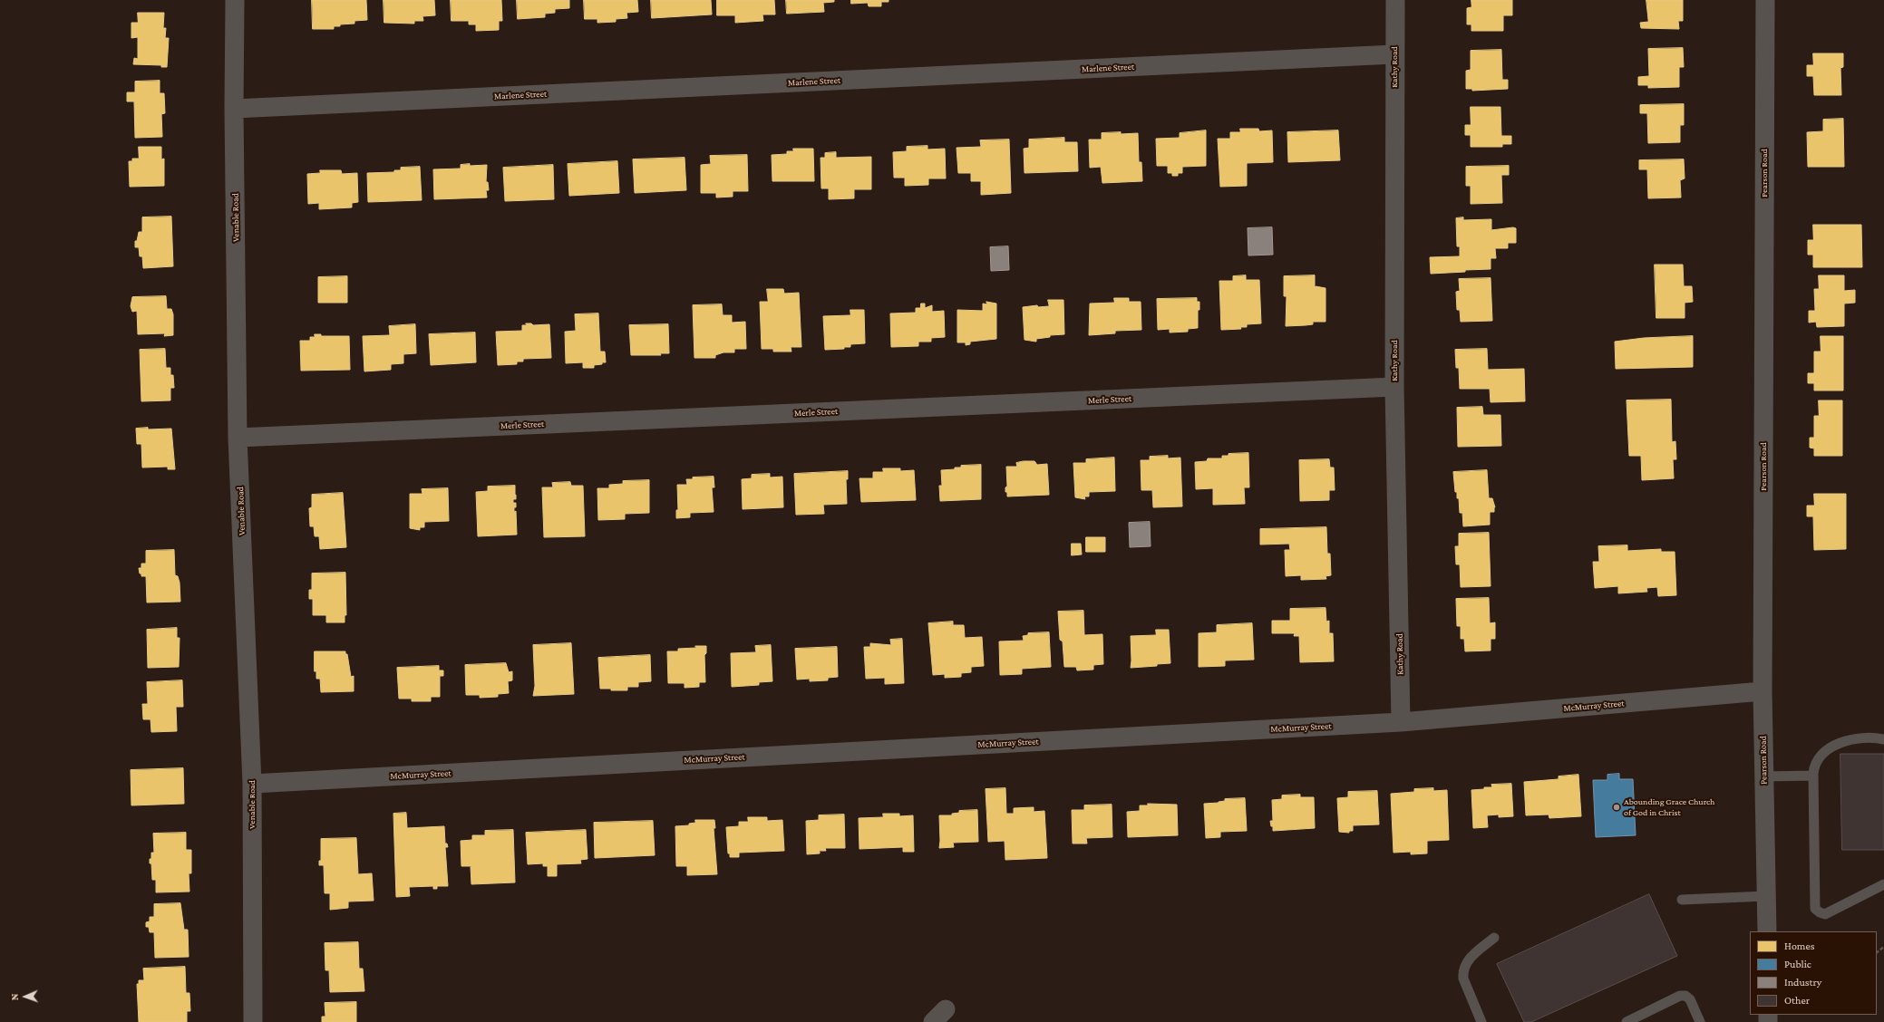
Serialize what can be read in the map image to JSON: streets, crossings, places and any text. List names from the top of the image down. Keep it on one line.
{"streets":{"street":["Kathy Road","Marlene Street","Pearson Road","Venable Road","Merle Street","McMurray Street"]},"crossings":[["Kathy Road","Marlene Street"],["Kathy Road","Merle Street"],["Kathy Road","McMurray Street"],["Marlene Street","Venable Road"],["Pearson Road","McMurray Street"],["Venable Road","Merle Street"],["Venable Road","McMurray Street"]],"places":["Abounding Grace Church of God in Christ"],"legend":["Homes","Public","Industry","Other"],"north":"left"}
